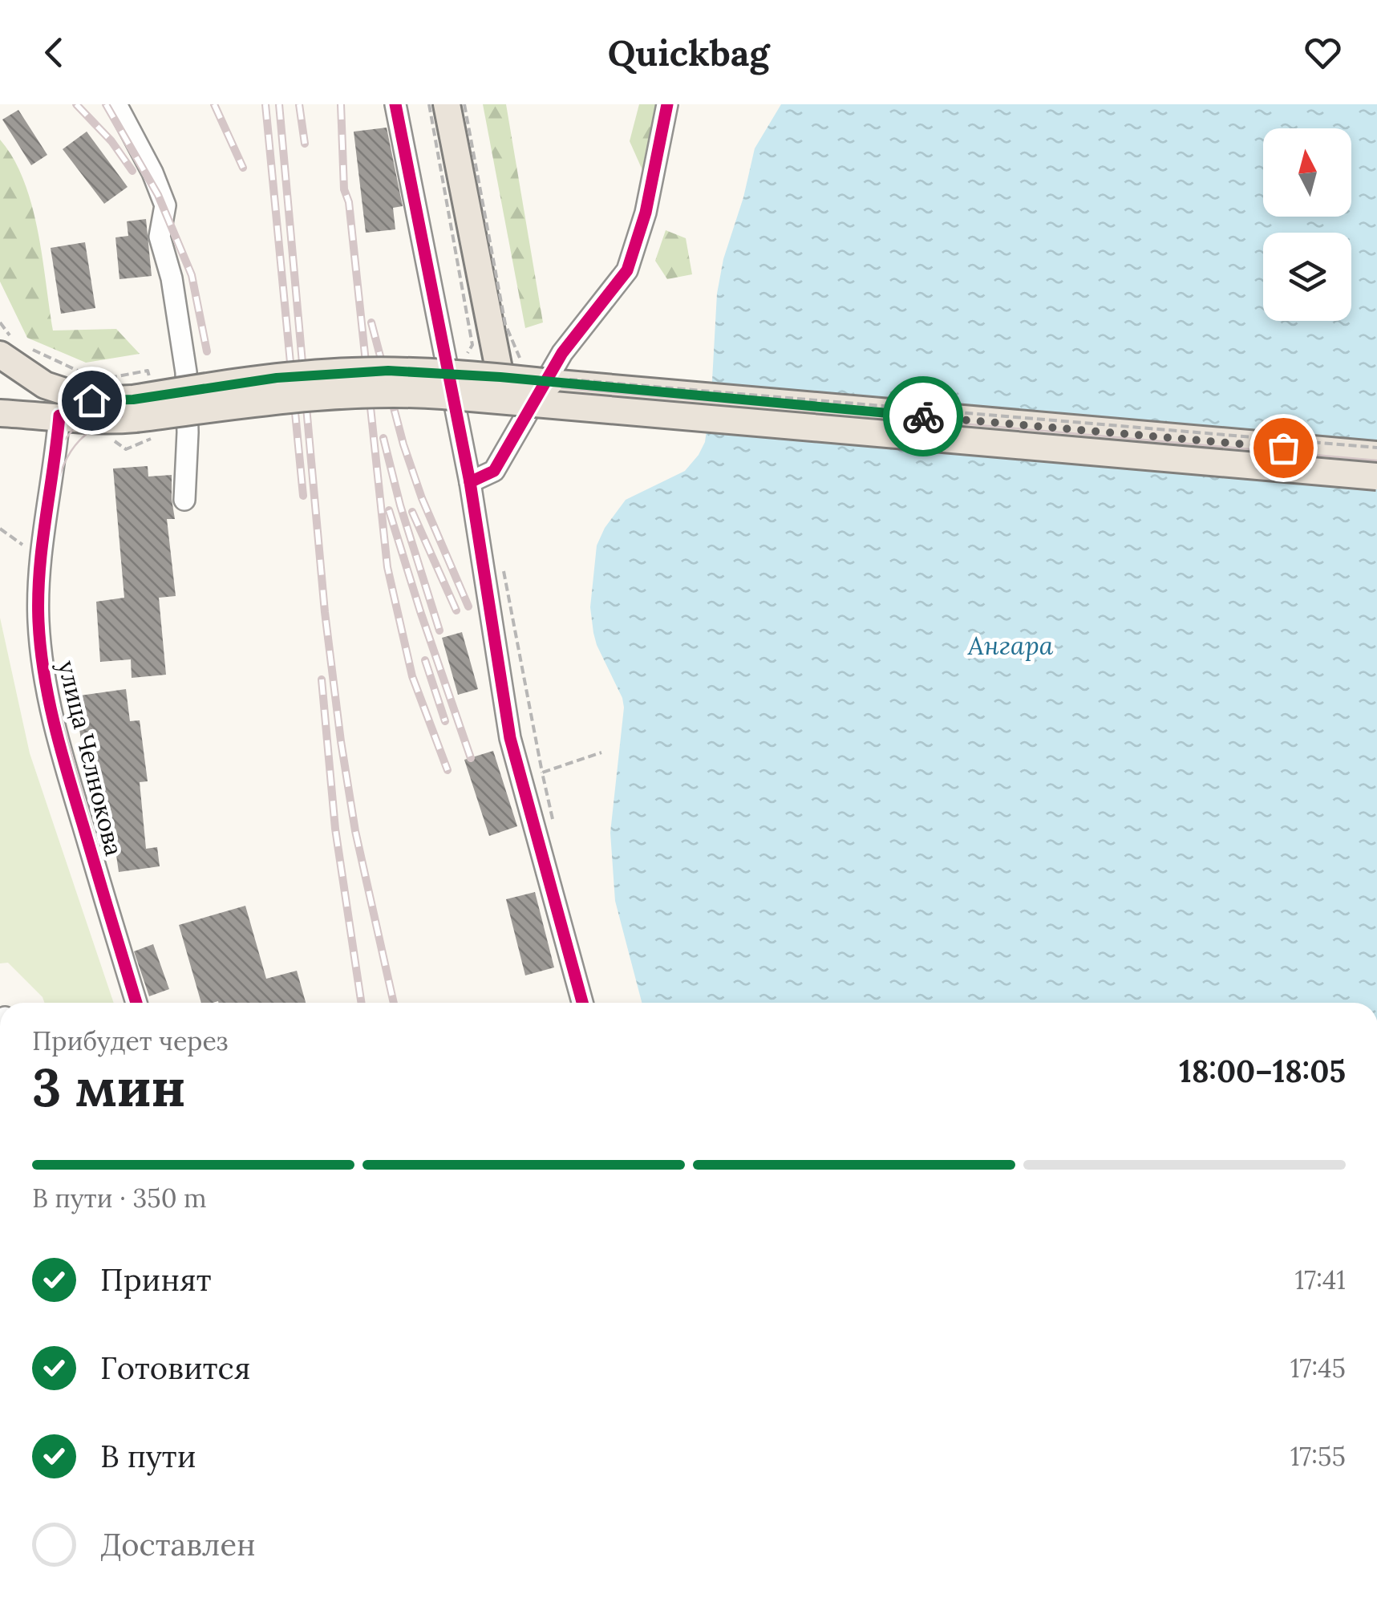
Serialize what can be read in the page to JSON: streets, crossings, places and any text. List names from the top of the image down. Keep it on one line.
{"streets":{"street":["улица Челнокова"]},"water":["Ангара"],"north":"top","page":{"header":"Quickbag","heading":["3 мин","Прибудет через","18:00–18:05"],"bar":"В пути · 350 m","list":[["Принят","17:41"],["Готовится","17:45"],["В пути","17:55"],"Доставлен"]}}
